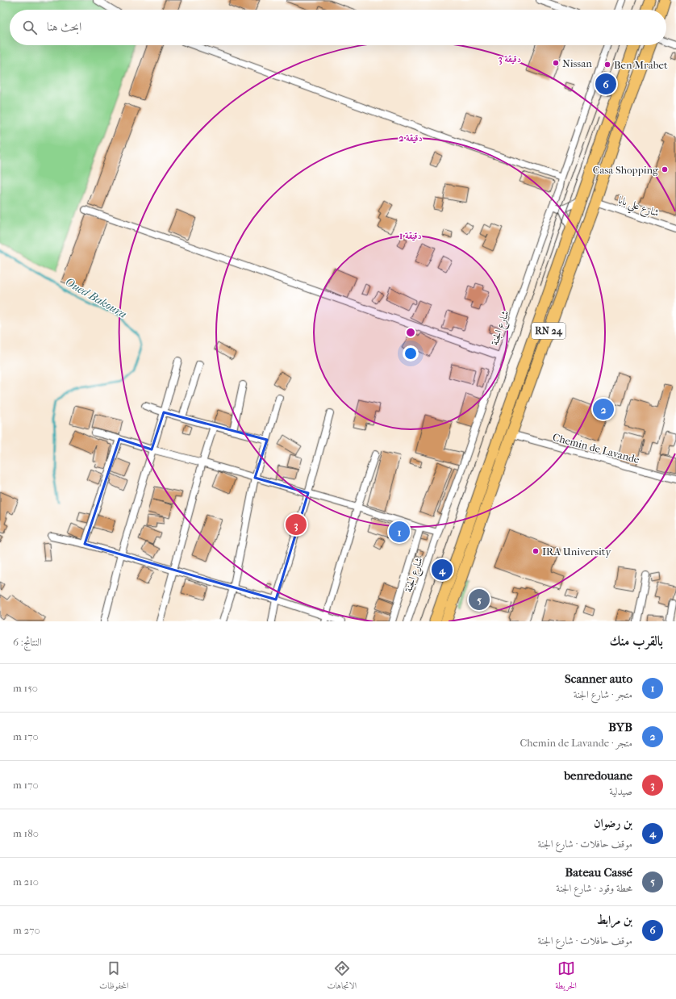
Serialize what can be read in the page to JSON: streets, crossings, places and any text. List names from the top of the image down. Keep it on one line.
{"streets":{"main road":["RN 24"],"street":["شارع علي بابا","شارع الجنة","Chemin de Lavande"]},"crossings":[["شارع علي بابا","RN 24"],["RN 24","Chemin de Lavande"]],"water":["Oued Bakoura"],"places":["Nissan","Ben Mrabet","Casa Shopping","IRA University"],"page":{"search":"ابحث هنا","pins":["6","2","3","1","4","5"],"heading":["بالقرب منك","النتائج: 6"],"list":[{"mark":"1","name":"Scanner auto","note":"متجر · شارع الجنة","value":"150 m"},{"mark":"2","name":"BYB","note":"متجر · Chemin de Lavande","value":"170 m"},{"mark":"3","name":"benredouane","note":"صيدلية","value":"170 m"},{"mark":"4","name":"بن رضوان","note":"موقف حافلات · شارع الجنة","value":"180 m"},{"mark":"5","name":"Bateau Cassé","note":"محطة وقود · شارع الجنة","value":"210 m"},{"mark":"6","name":"بن مرابط","note":"موقف حافلات · شارع الجنة","value":"270 m"}],"nav":["الخريطة","الاتجاهات","المحفوظات"]},"rings":["3 دقيقة","2 دقيقة","1 دقيقة"]}
